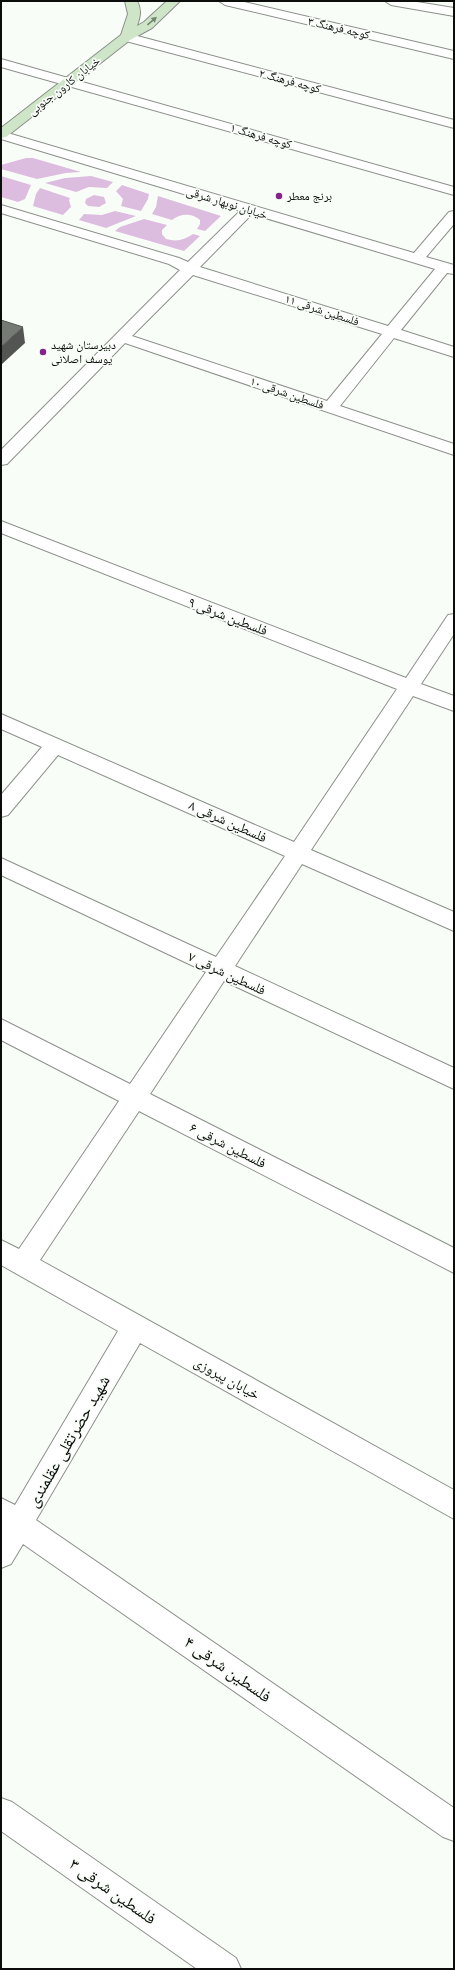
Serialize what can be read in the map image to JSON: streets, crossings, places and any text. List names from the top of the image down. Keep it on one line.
{"streets":{"street":["کوچه فرهنگ ۳","کوچه فرهنگ ۲","خیابان کارون جنوبی","کوچه فرهنگ ۱","خیابان نوبهار شرقی","فلسطین شرقی ۱۱","فلسطین شرقی ۱۰","فلسطین شرقی ۹","فلسطین شرقی ۸","فلسطین شرقی ۷","فلسطین شرقی ۶","خیابان پیروزی","شهید حضرتقلی عقلمندی","فلسطین شرقی ۴","فلسطین شرقی ۳"]},"crossings":[["کوچه فرهنگ ۲","خیابان کارون جنوبی"],["خیابان کارون جنوبی","کوچه فرهنگ ۱"],["خیابان کارون جنوبی","خیابان نوبهار شرقی"],["خیابان پیروزی","شهید حضرتقلی عقلمندی"],["شهید حضرتقلی عقلمندی","فلسطین شرقی ۴"]],"places":["برنج معطر","دبیرستان شهید یوسف اصلانی"]}
